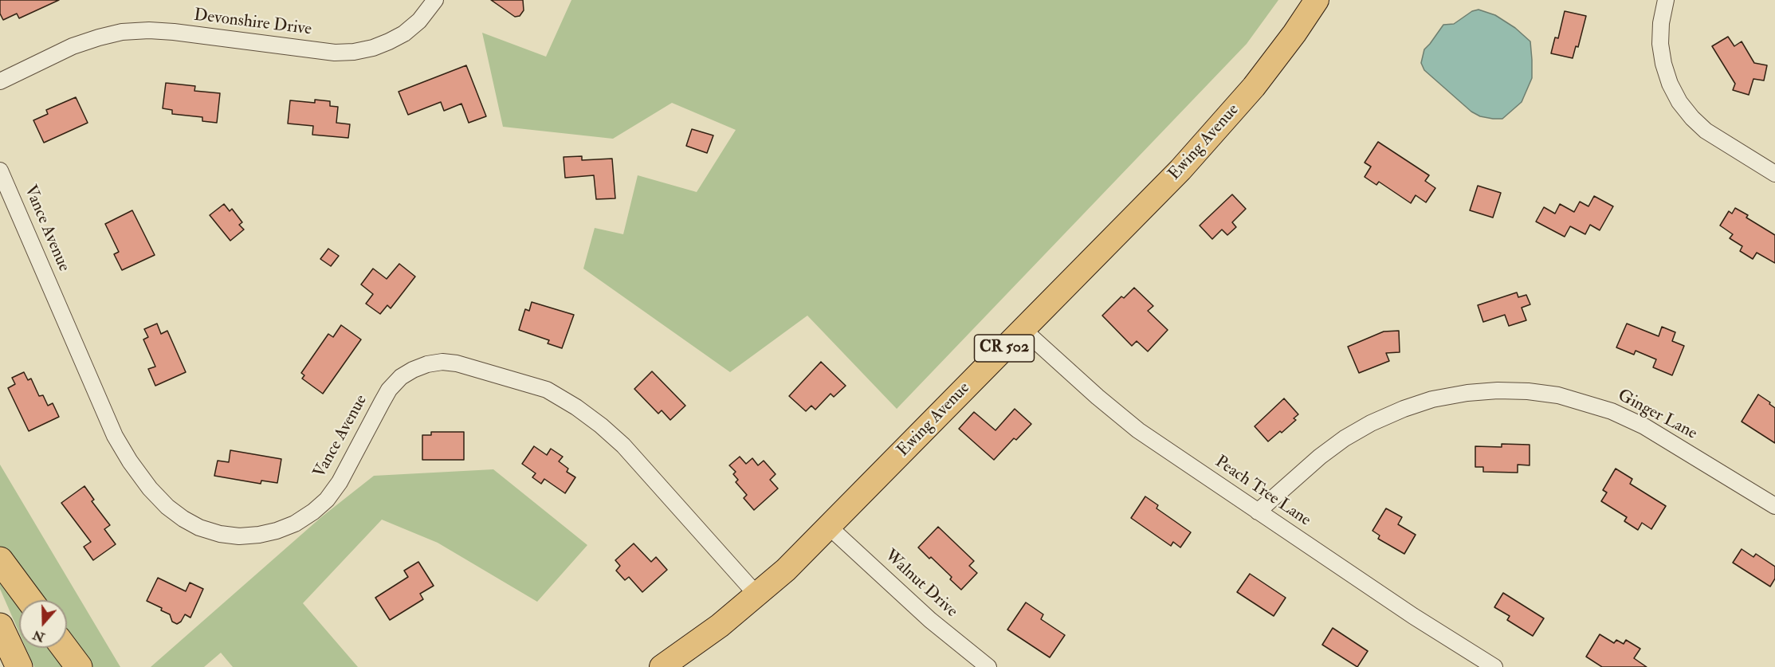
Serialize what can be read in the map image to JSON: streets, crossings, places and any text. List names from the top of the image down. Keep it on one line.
{"streets":{"main road":["Ewing Avenue","CR 502"],"street":["Devonshire Drive","Vance Avenue","Ginger Lane","Peach Tree Lane","Walnut Drive"]},"crossings":[["Ewing Avenue","Vance Avenue"],["Ewing Avenue","Peach Tree Lane"],["Ewing Avenue","Walnut Drive"],["Ginger Lane","Peach Tree Lane"]],"north":"bottom"}
